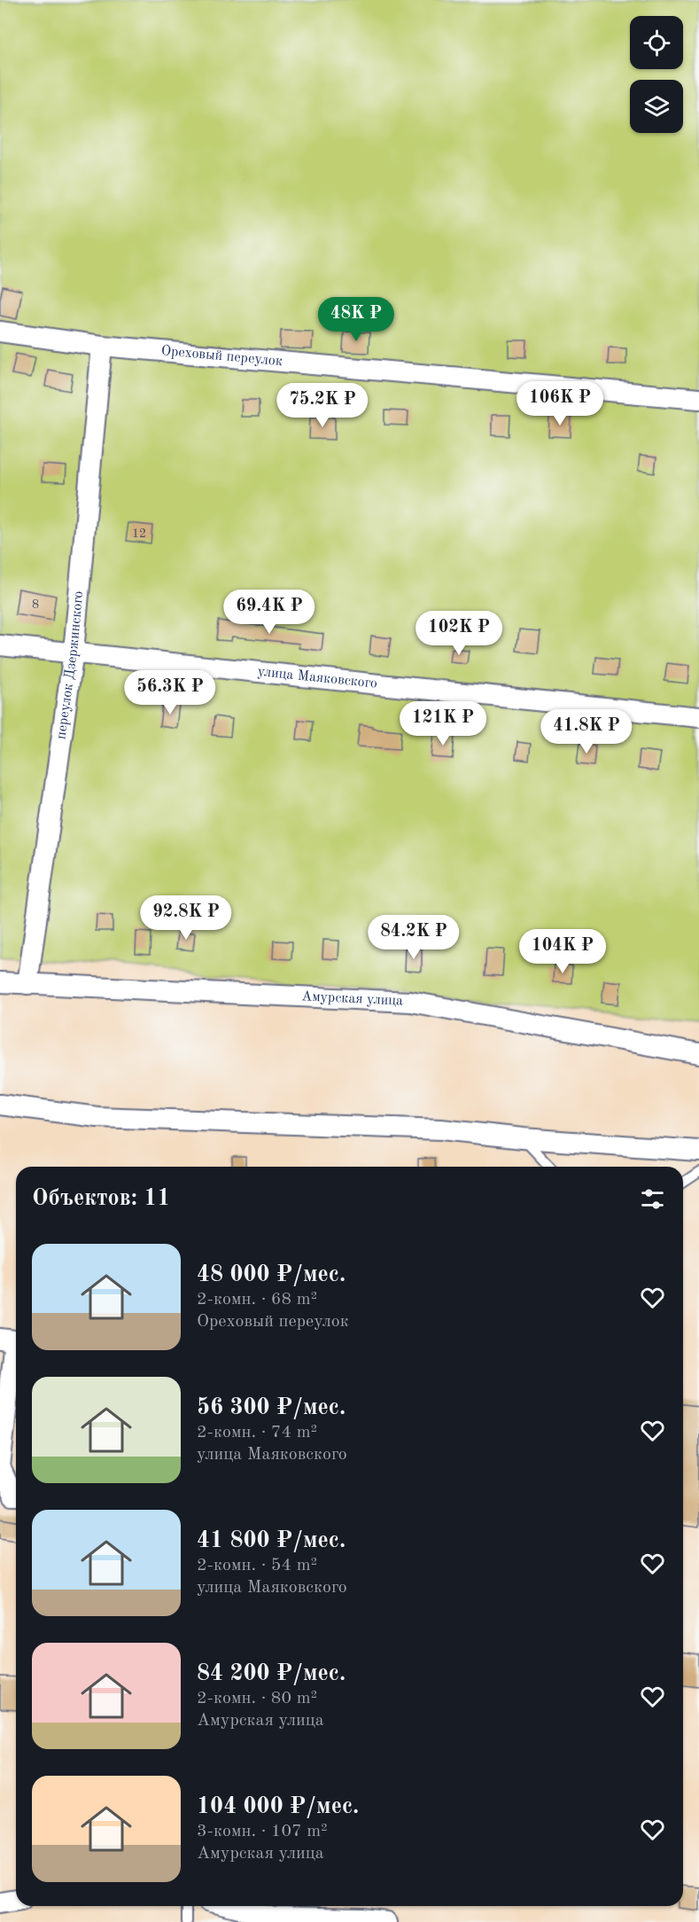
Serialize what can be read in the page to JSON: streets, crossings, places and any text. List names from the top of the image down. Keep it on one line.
{"streets":{"street":["Ореховый переулок","переулок Дзержинского","улица Маяковского","Амурская улица"]},"crossings":[["Ореховый переулок","переулок Дзержинского"],["переулок Дзержинского","улица Маяковского"],["переулок Дзержинского","Амурская улица"]],"house_numbers":["12","8"],"page":{"price":["48K ₽","106K ₽","75.2K ₽","69.4K ₽","102K ₽","56.3K ₽","121K ₽","41.8K ₽","92.8K ₽","84.2K ₽","104K ₽"],"heading":"Объектов: 11","list":[{"name":"48 000 ₽/мес.","note":"2-комн. · 68 m² · Ореховый переулок"},{"name":"56 300 ₽/мес.","note":"2-комн. · 74 m² · улица Маяковского"},{"name":"41 800 ₽/мес.","note":"2-комн. · 54 m² · улица Маяковского"},{"name":"84 200 ₽/мес.","note":"2-комн. · 80 m² · Амурская улица"},{"name":"104 000 ₽/мес.","note":"3-комн. · 107 m² · Амурская улица"}]}}
